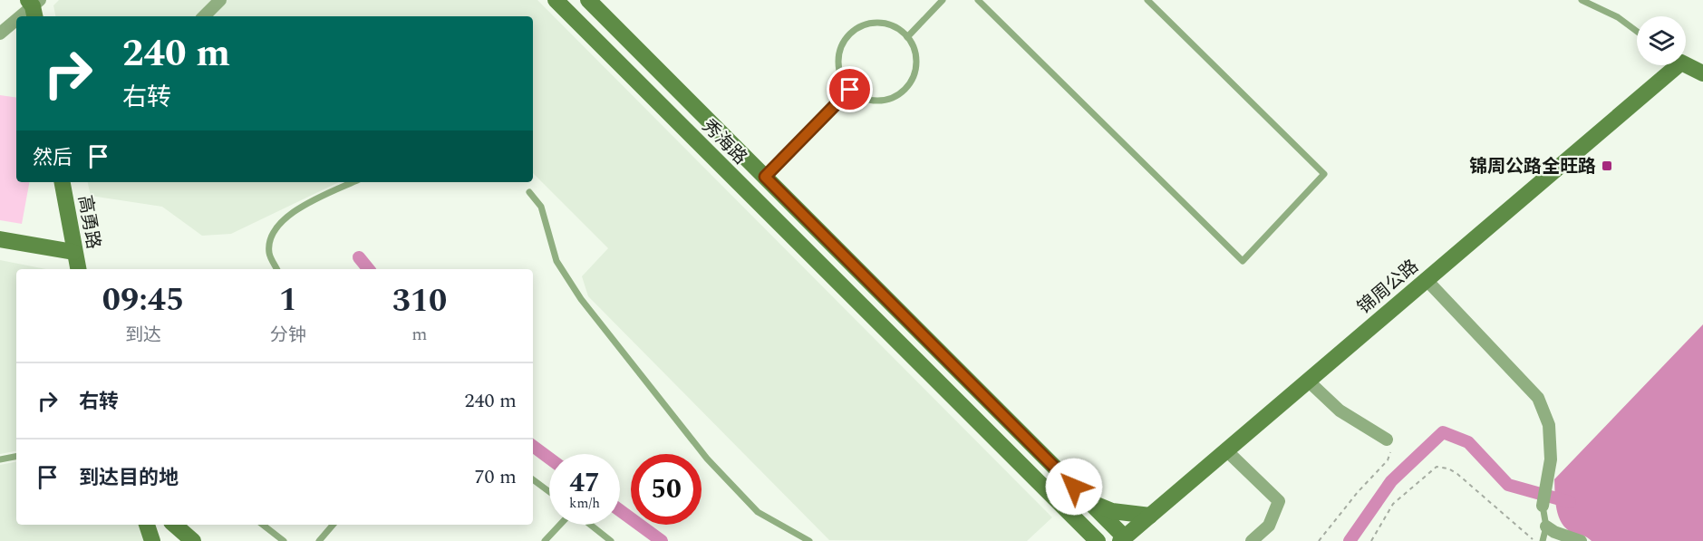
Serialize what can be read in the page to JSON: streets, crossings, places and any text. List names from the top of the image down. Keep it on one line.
{"streets":{"main road":["秀海路","高勇路","锦周公路"]},"crossings":[["秀海路","锦周公路"]],"places":{"transit":["锦周公路全旺路"]},"page":{"turn":["240 m","右转"],"then":"然后","eta":["09:45","到达","1","分钟","310","m"],"list":[{"name":"右转","value":"240 m"},{"name":"到达目的地","value":"70 m"}],"speed":"47 km/h","limit":"50"}}
